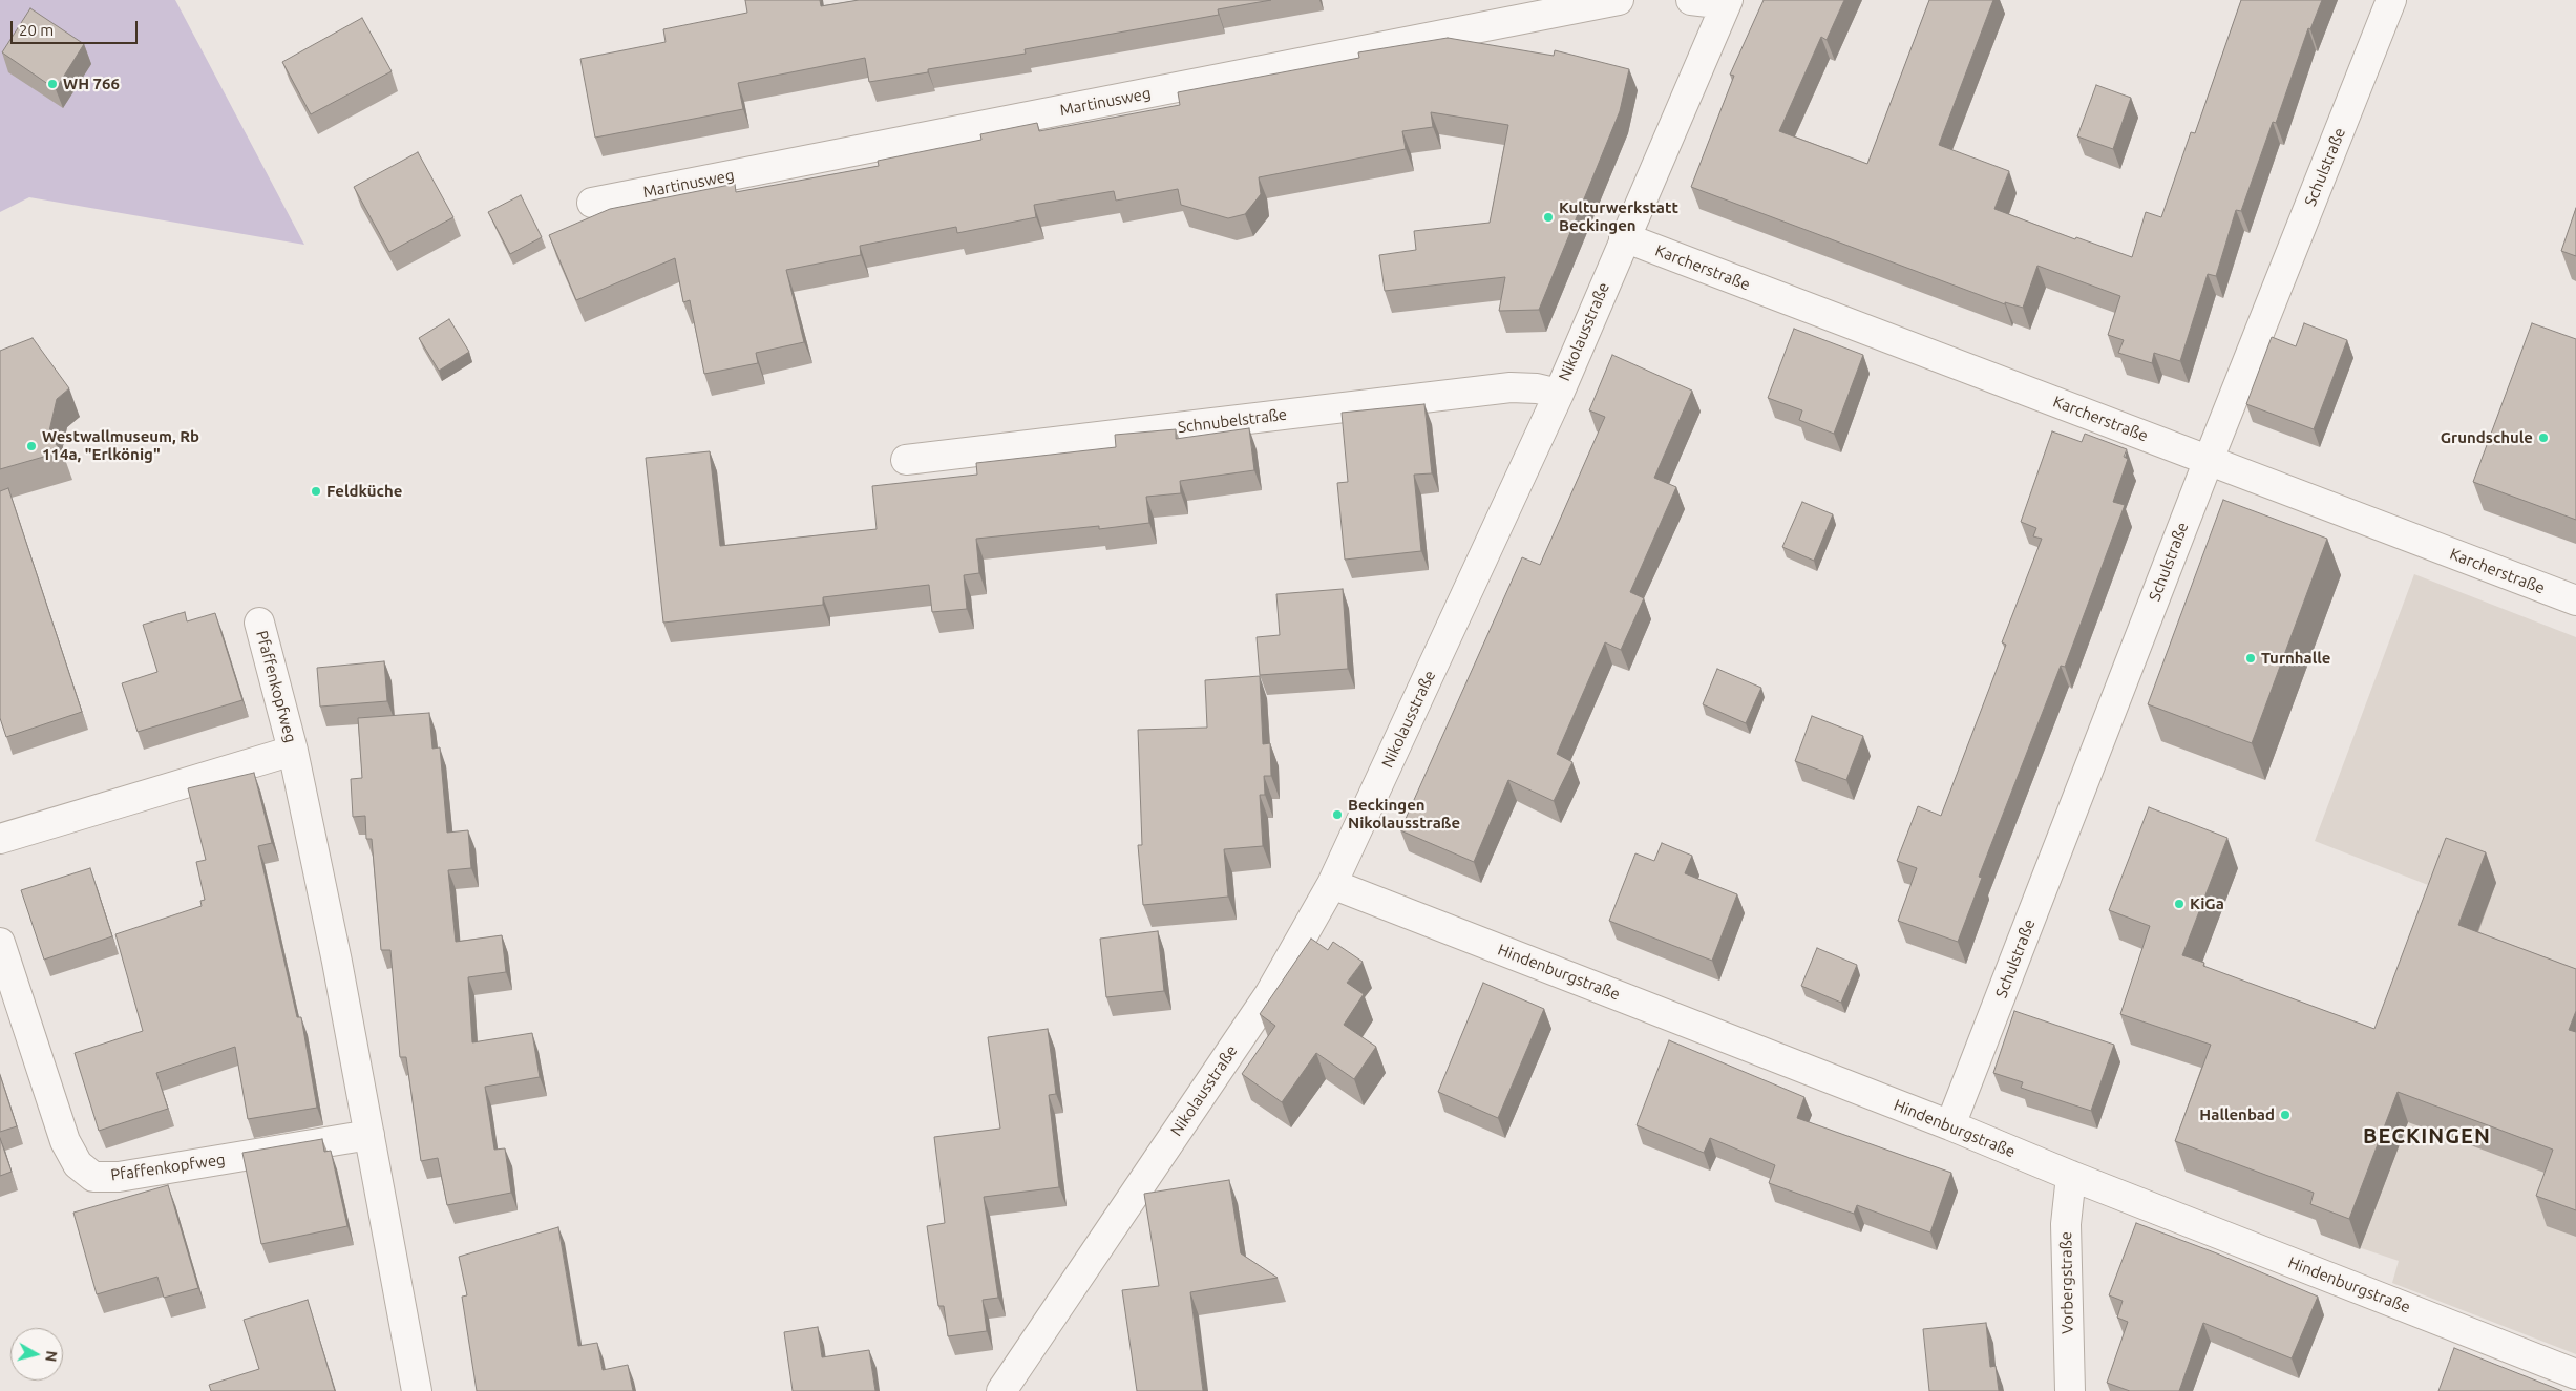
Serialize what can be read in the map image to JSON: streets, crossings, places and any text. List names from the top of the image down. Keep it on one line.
{"streets":{"street":["Martinusweg","Schulstraße","Karcherstraße","Nikolausstraße","Schnubelstraße","Pfaffenkopfweg","Hindenburgstraße","Vorbergstraße"]},"crossings":[["Schulstraße","Karcherstraße"],["Schulstraße","Hindenburgstraße"],["Karcherstraße","Nikolausstraße"],["Nikolausstraße","Schnubelstraße"],["Nikolausstraße","Hindenburgstraße"],["Hindenburgstraße","Vorbergstraße"]],"districts":["BECKINGEN"],"places":["WH 766","Kulturwerkstatt Beckingen","Grundschule","Westwallmuseum, Rb 114a, \"Erlkönig\"","Feldküche","Turnhalle","Beckingen Nikolausstraße","KiGa","Hallenbad"],"scale_bar":"20 m","north":"right"}
